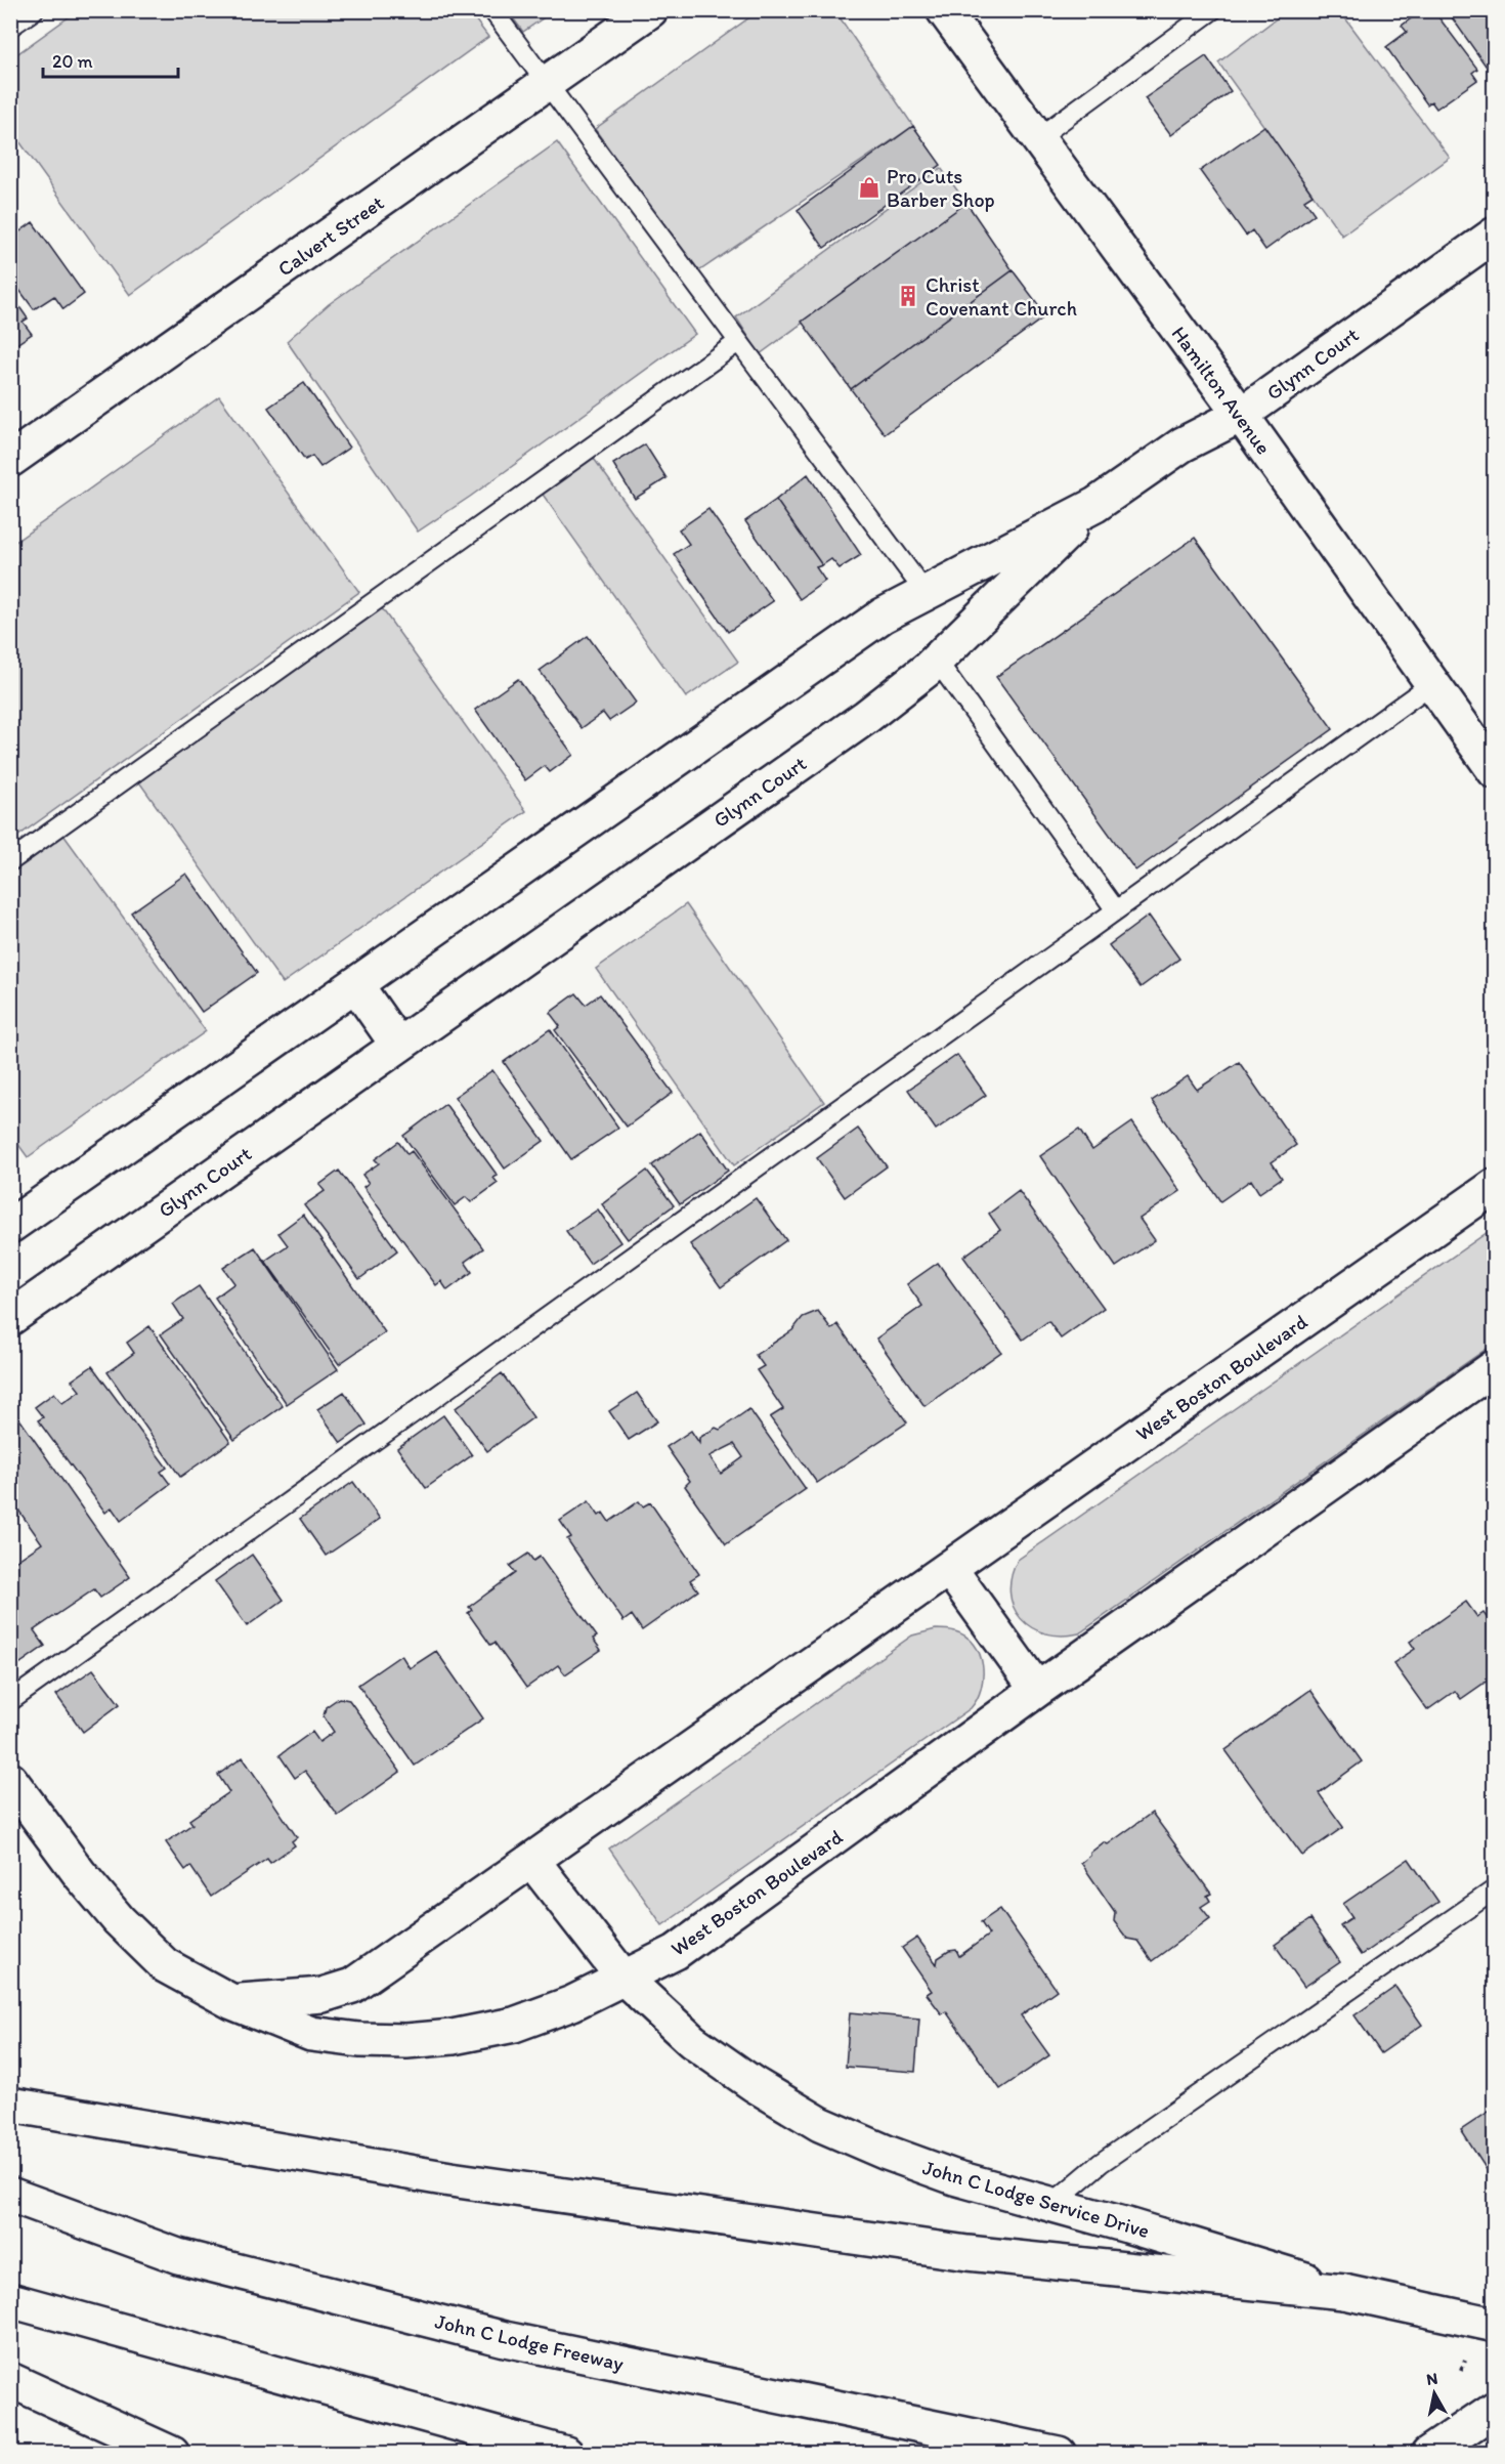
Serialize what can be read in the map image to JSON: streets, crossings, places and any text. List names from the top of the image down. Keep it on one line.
{"streets":{"main road":["Calvert Street","Glynn Court","Hamilton Avenue","West Boston Boulevard","John C Lodge Service Drive","John C Lodge Freeway"]},"crossings":[["Glynn Court","Hamilton Avenue"],["West Boston Boulevard","John C Lodge Service Drive"]],"places":{"shop":["Pro Cuts Barber Shop"],"building":["Christ Covenant Church"]},"scale_bar":"20 m","north":"top"}
